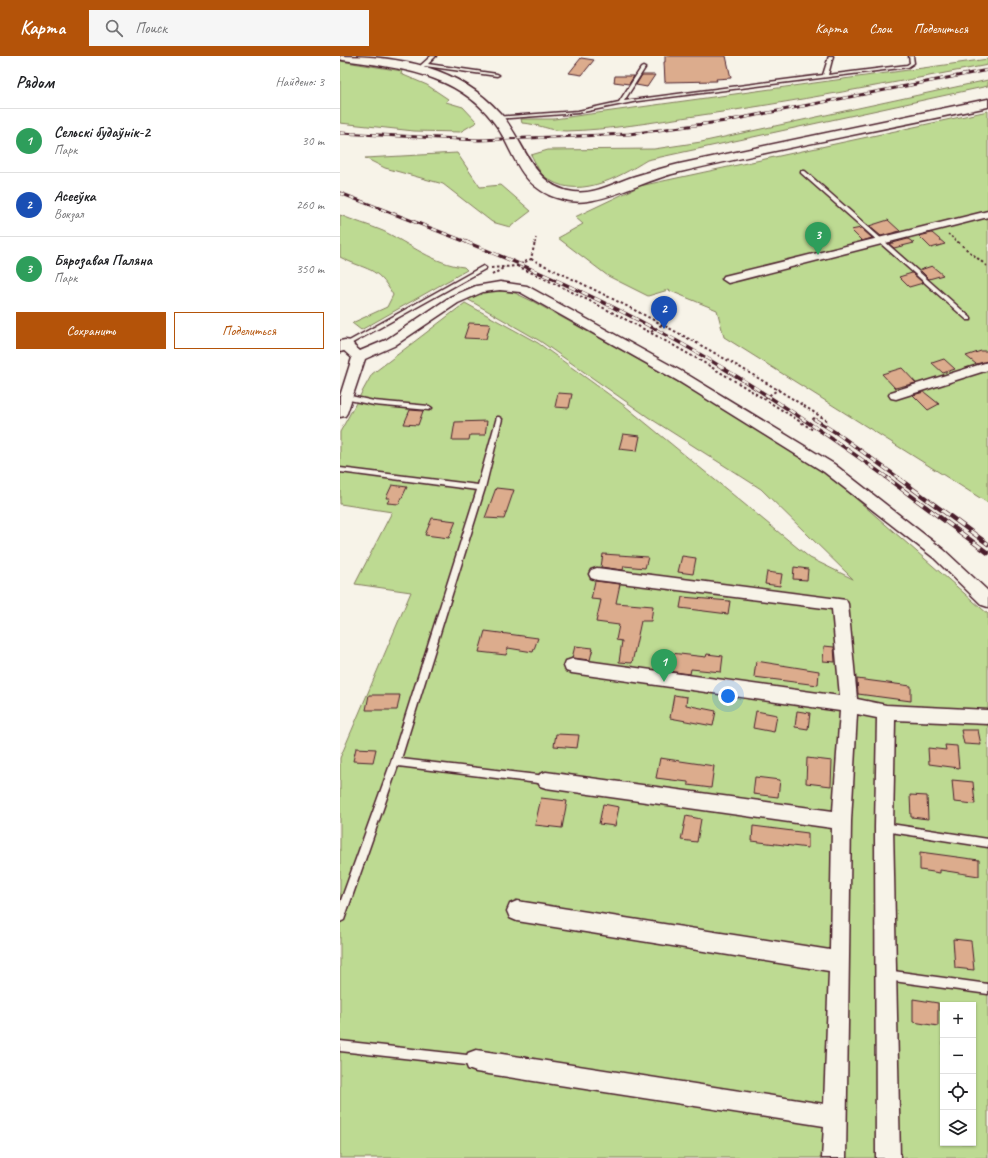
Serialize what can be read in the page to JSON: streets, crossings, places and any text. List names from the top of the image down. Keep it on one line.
{"page":{"header":"Карта","search":"Поиск","nav":["Карта","Слои","Поделиться"],"heading":["Рядом","Найдено: 3"],"list":[{"mark":"1","name":"Сельскі будаўнік-2","note":"Парк","value":"30 m"},{"mark":"2","name":"Асееўка","note":"Вокзал","value":"260 m"},{"mark":"3","name":"Бярозавая Паляна","note":"Парк","value":"350 m"}],"pins":["3","2","1"],"buttons":["Сохранить","Поделиться"],"map_buttons":["+","−"]}}
